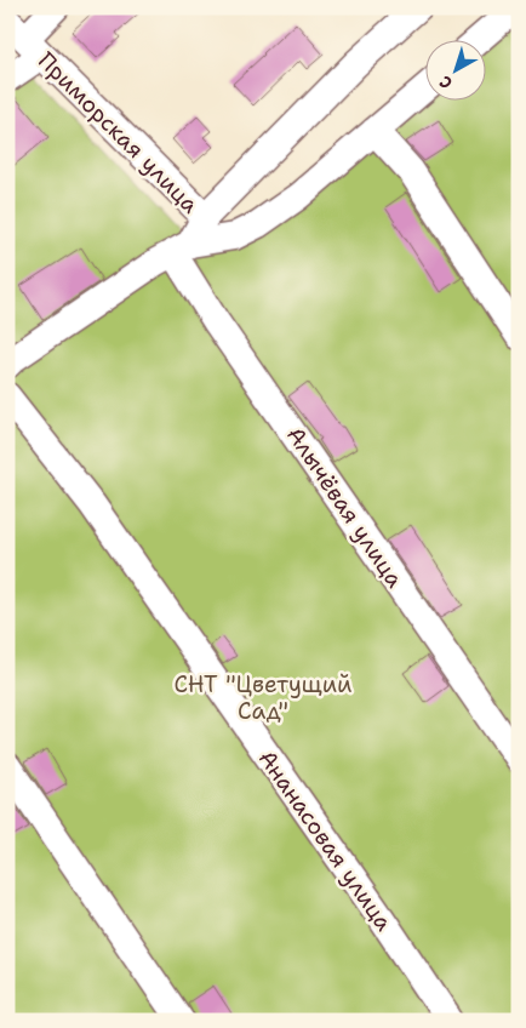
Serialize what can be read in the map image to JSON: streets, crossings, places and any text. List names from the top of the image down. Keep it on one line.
{"streets":{"street":["Приморская улица","Алычёвая улица","Ананасовая улица"]},"parks":["СНТ \"Цветущий Сад\""],"north":"bottom left"}
